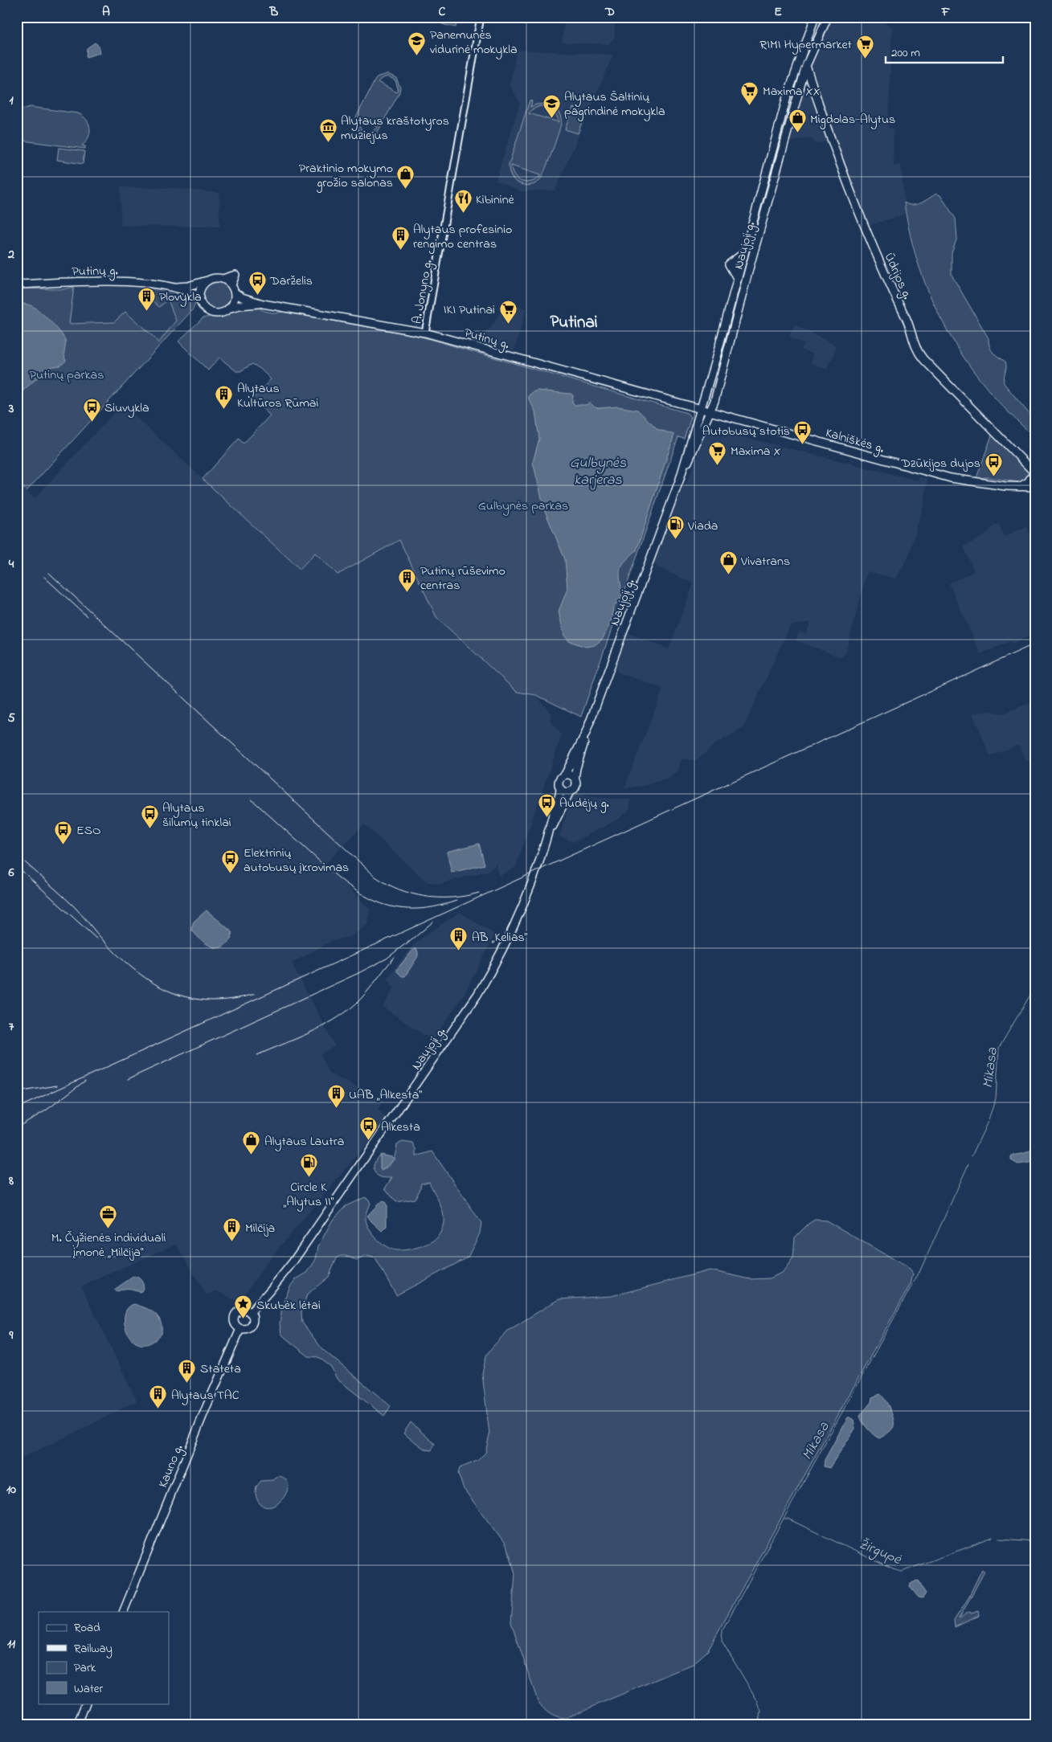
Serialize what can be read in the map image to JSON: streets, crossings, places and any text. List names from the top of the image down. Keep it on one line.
{"streets":{"main road":["Naujoji g.","Putinų g.","Ūdrijos g.","Kalniškės g.","Kauno g."],"street":["A. Jonyno g."]},"crossings":[["Naujoji g.","Putinų g."],["Naujoji g.","Ūdrijos g."],["Naujoji g.","Kalniškės g."],["Naujoji g.","Kauno g."],["Putinų g.","A. Jonyno g."],["Putinų g.","Kalniškės g."]],"districts":["Putinai"],"water":["Gulbynės karjeras","Mikasa","Žirgupė"],"parks":["Putinų parkas","Gulbynės parkas"],"places":{"school or university":["Panemunės vidurinė mokykla","Alytaus Šaltinių pagrindinė mokykla"],"supermarket":["RIMI Hypermarket","Maxima XX","IKI Putinai","Maxima X"],"shop":["Migdolas-Alytus","Praktinio mokymo grožio salonas","Vivatrans","Alytaus Lautra"],"museum":["Alytaus kraštotyros muziejus"],"restaurant":["Kibininė"],"building":["Alytaus profesinio rengimo centras","Plovykla","Alytaus Kultūros Rūmai","Putinų rūševimo centras","AB „Kelias“","UAB „Alkesta“","Milčija","Stateta","Alytaus TAC"],"bus stop":["Darželis","Siuvykla","Autobusų stotis","Dzūkijos dujos","Audėjų g.","Alytaus šilumų tinklai","ESO","Elektrinių autobusų įkrovimas","Alkesta"],"fuel station":["Viada","Circle K „Alytus II“"],"office":["M. Čyžienės individuali įmonė „Milčija“"],"place":["Skubėk lėtai"]},"legend":["Road","Railway","Park","Water"],"scale_bar":"200 m","grid":{"columns":["A","B","C","D","E","F"],"rows":["1","2","3","4","5","6","7","8","9","10","11"]}}
